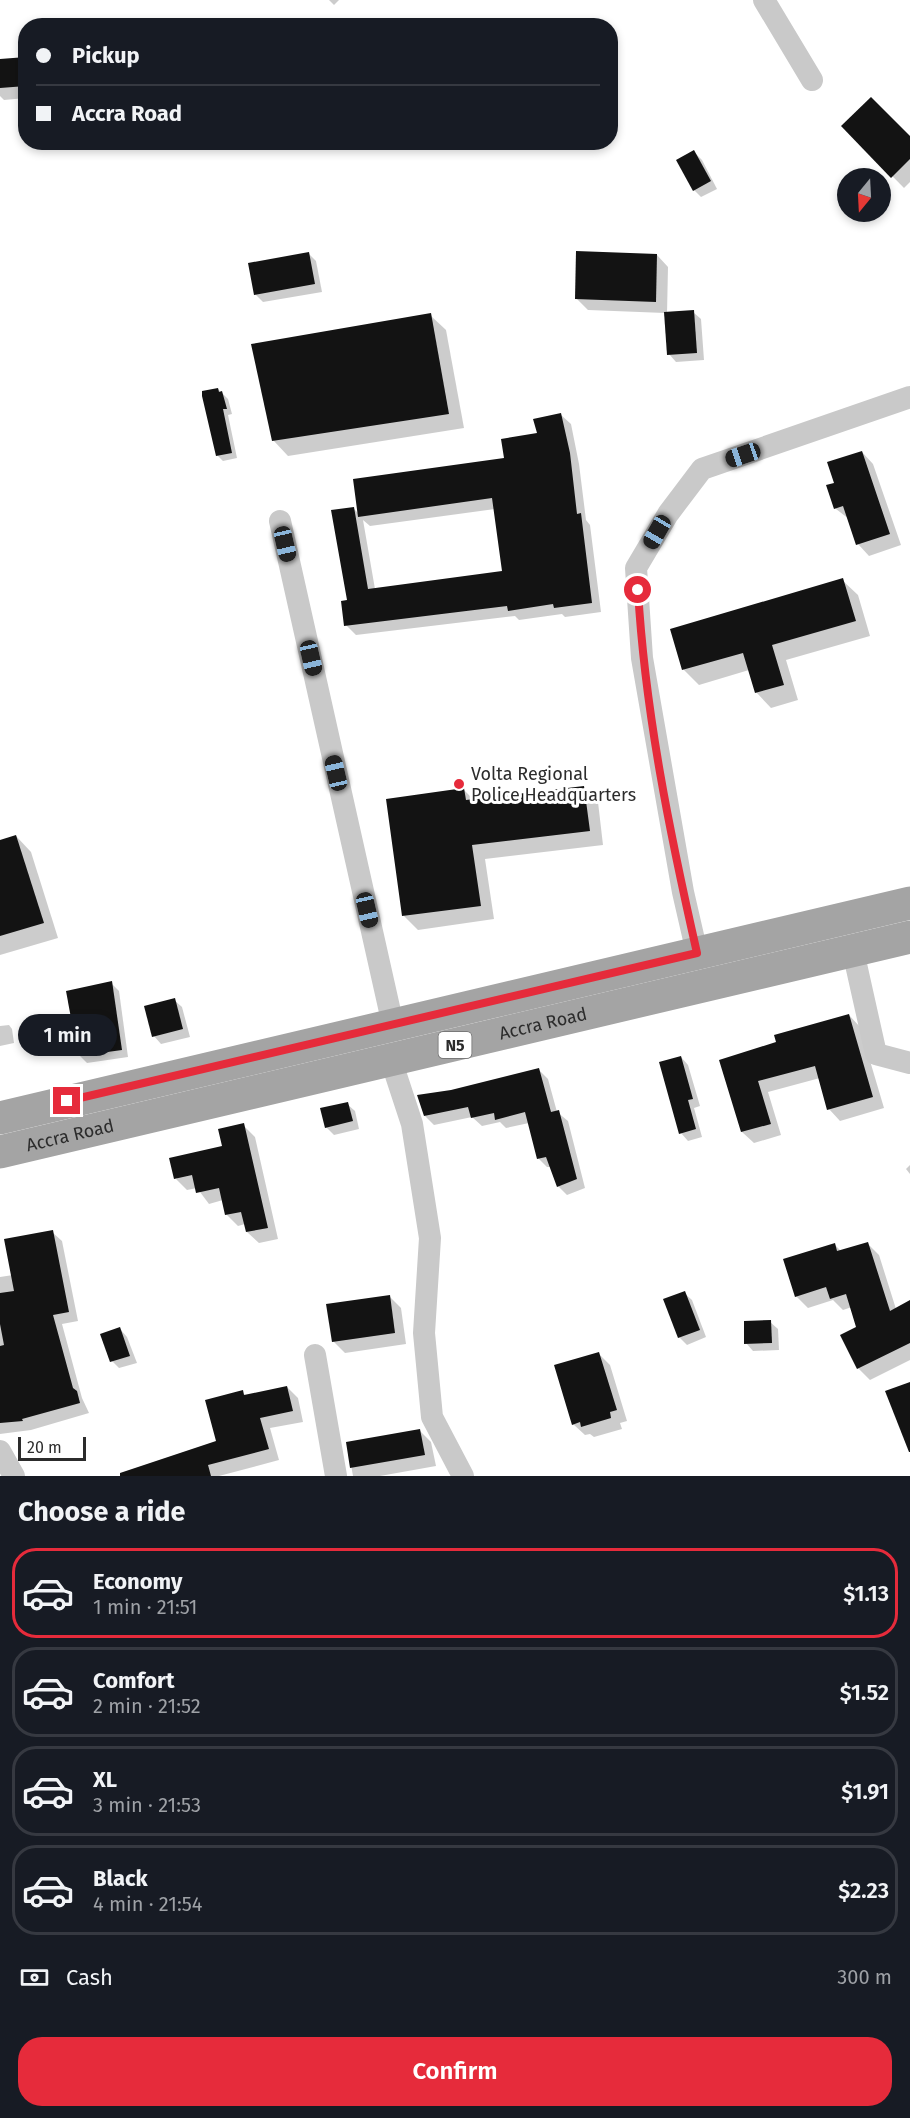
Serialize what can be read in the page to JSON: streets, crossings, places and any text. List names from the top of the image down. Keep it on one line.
{"streets":{"main road":["Accra Road","N5"]},"places":["Volta Regional Police Headquarters"],"scale_bar":"20 m","north":"bottom","page":{"banner":["Pickup","Accra Road"],"bubble":"1 min","scale":"20 m","heading":"Choose a ride","list":[{"name":"Economy","note":"1 min · 21:51","value":"$1.13"},{"name":"Comfort","note":"2 min · 21:52","value":"$1.52"},{"name":"XL","note":"3 min · 21:53","value":"$1.91"},{"name":"Black","note":"4 min · 21:54","value":"$2.23"}],"pay":["Cash","300 m"],"buttons":"Confirm"}}
